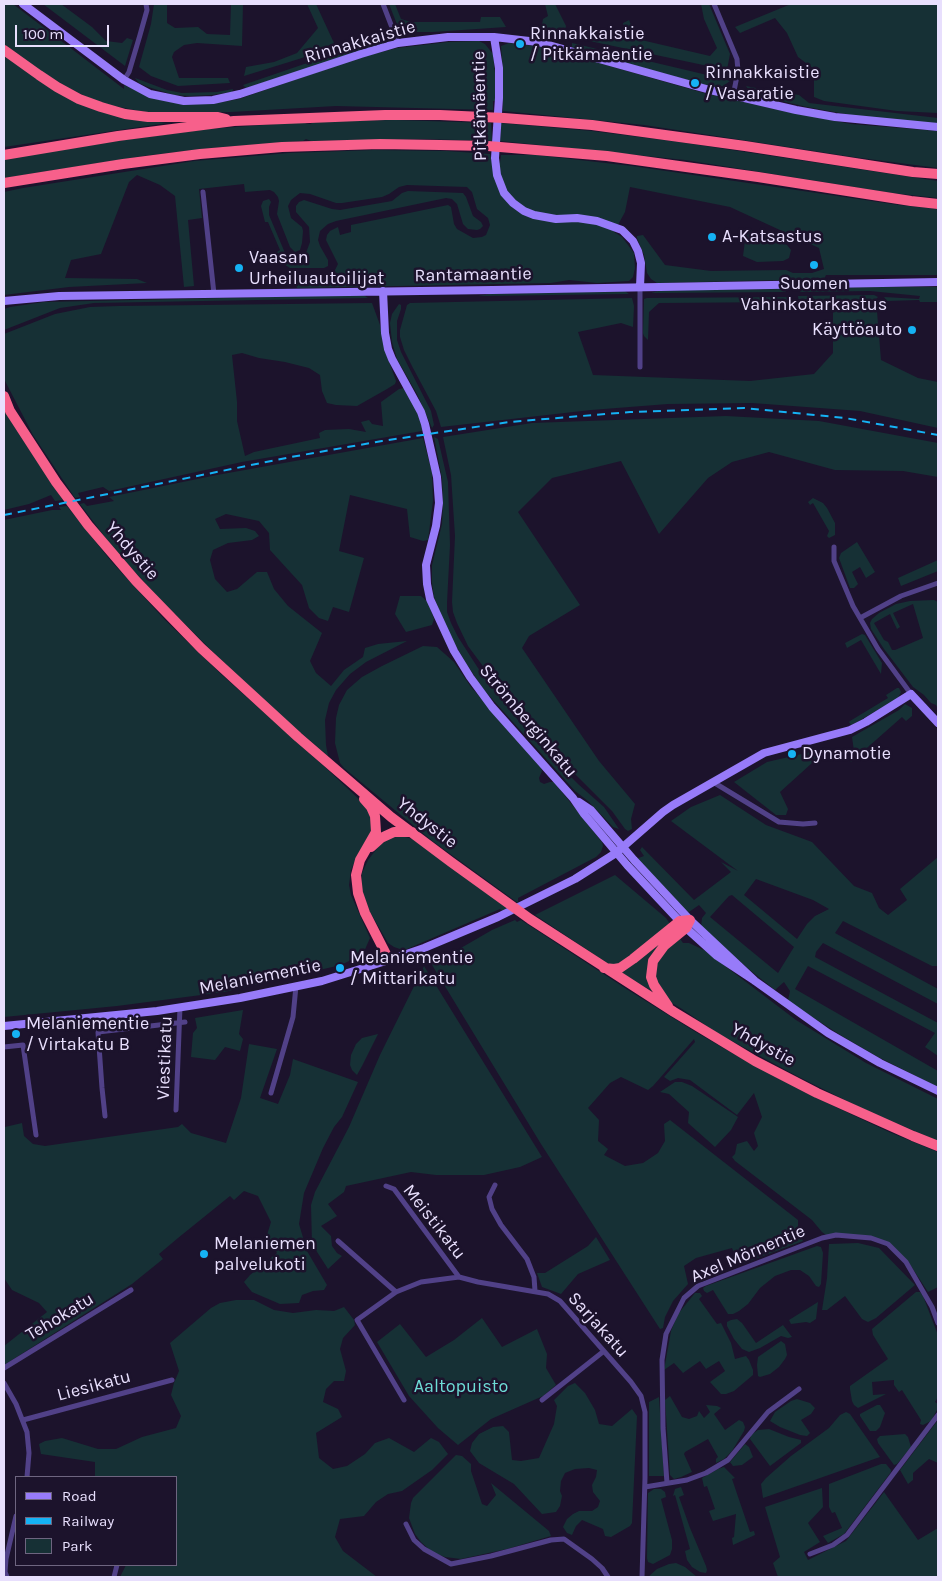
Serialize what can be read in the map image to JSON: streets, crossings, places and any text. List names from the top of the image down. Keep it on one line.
{"streets":{"highway":["Yhdystie"],"street":["Rinnakkaistie","Pitkämäentie","Rantamaantie","Strömberginkatu","Melaniementie","Viestikatu","Meistikatu","Axel Mörnentie","Tehokatu","Sarjakatu","Liesikatu"]},"crossings":[["Rinnakkaistie","Pitkämäentie"],["Pitkämäentie","Rantamaantie"],["Rantamaantie","Strömberginkatu"],["Strömberginkatu","Melaniementie"],["Melaniementie","Viestikatu"],["Meistikatu","Sarjakatu"]],"parks":["Aaltopuisto"],"places":["Rinnakkaistie / Pitkämäentie","Rinnakkaistie / Vasaratie","A-Katsastus","Suomen Vahinkotarkastus","Vaasan Urheiluautoilijat","Käyttöauto","Dynamotie","Melaniementie / Mittarikatu","Melaniementie / Virtakatu B","Melaniemen palvelukoti"],"legend":["Road","Railway","Park"],"scale_bar":"100 m"}
